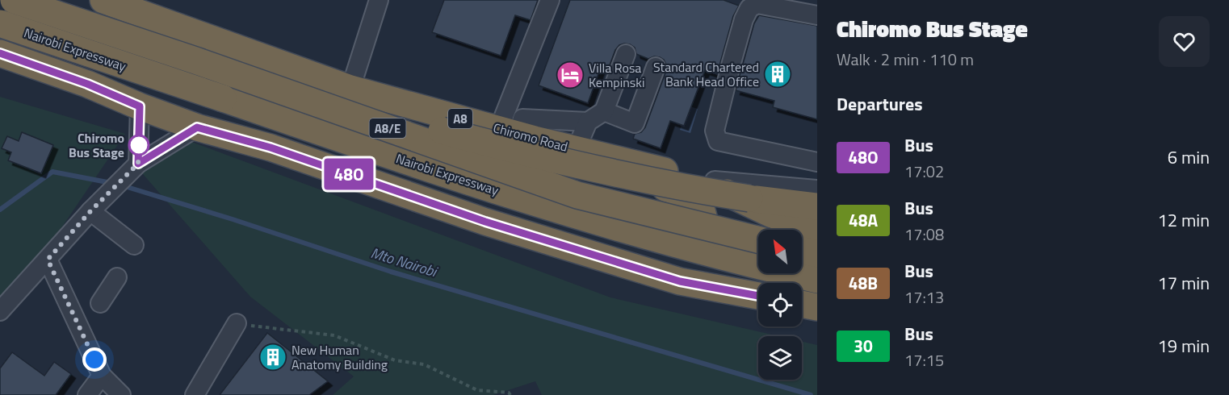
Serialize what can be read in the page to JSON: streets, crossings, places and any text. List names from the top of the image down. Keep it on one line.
{"streets":{"highway":["Nairobi Expressway","A8","A8/E","Chiromo Road"]},"water":["Mto Nairobi"],"places":{"building":["Standard Chartered Bank Head Office","New Human Anatomy Building"],"hotel":["Villa Rosa Kempinski"],"other":["Chiromo Bus Stage"]},"lines":["bus line 48O"],"north":"top left","page":{"on_map":"48O","heading":[["Chiromo Bus Stage","Walk · 2 min · 110 m"],"Departures"],"list":[{"mark":"48O","name":"Bus","note":"17:02","value":"6 min"},{"mark":"48A","name":"Bus","note":"17:08","value":"12 min"},{"mark":"48B","name":"Bus","note":"17:13","value":"17 min"},{"mark":"30","name":"Bus","note":"17:15","value":"19 min"}]}}
